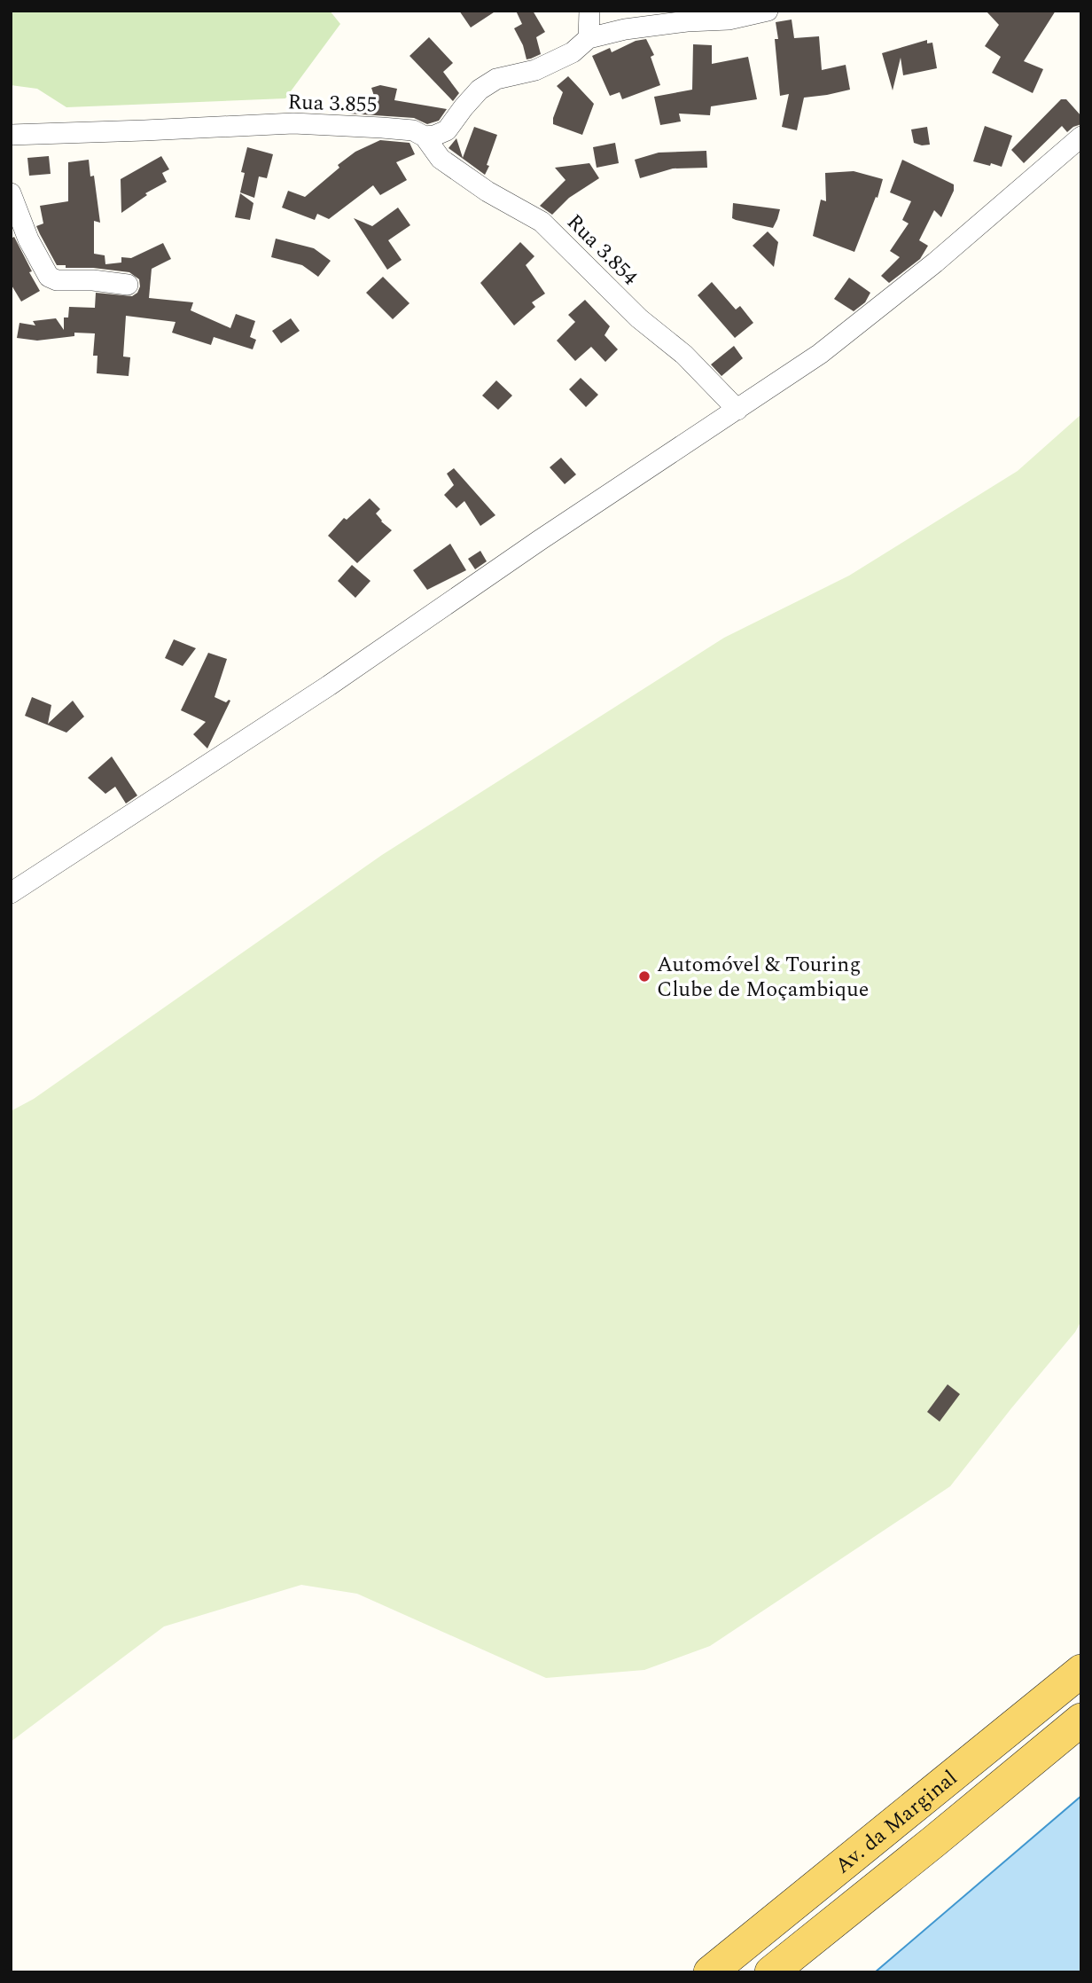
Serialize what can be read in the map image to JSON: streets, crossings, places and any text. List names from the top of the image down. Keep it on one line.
{"streets":{"main road":["Av. da Marginal"],"street":["Rua 3.855","Rua 3.854"]},"crossings":[["Rua 3.855","Rua 3.854"]],"places":["Automóvel & Touring Clube de Moçambique"]}
